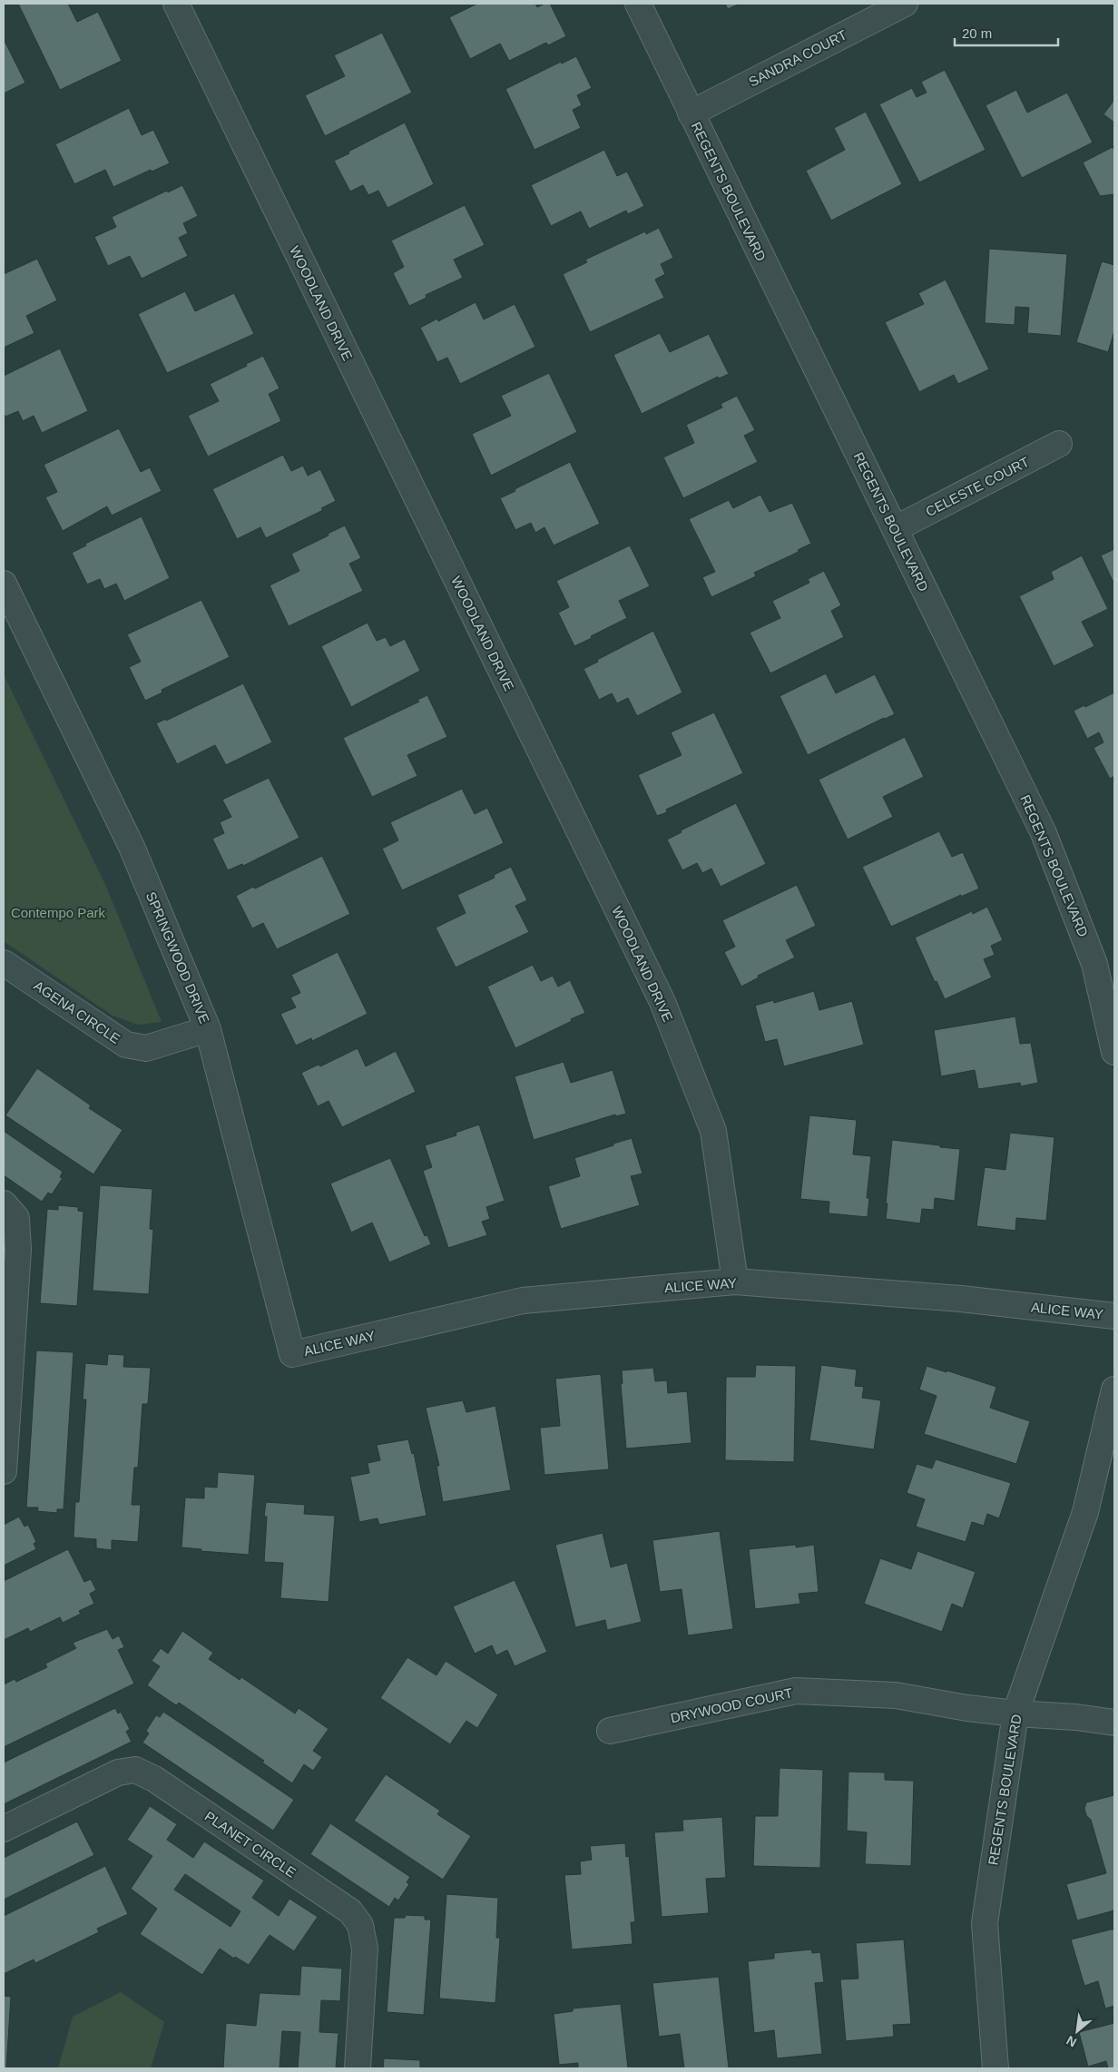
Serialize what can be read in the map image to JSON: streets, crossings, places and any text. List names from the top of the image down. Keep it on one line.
{"streets":{"street":["SANDRA COURT","REGENTS BOULEVARD","WOODLAND DRIVE","CELESTE COURT","SPRINGWOOD DRIVE","AGENA CIRCLE","ALICE WAY","DRYWOOD COURT","PLANET CIRCLE"]},"crossings":[["SANDRA COURT","REGENTS BOULEVARD"],["REGENTS BOULEVARD","CELESTE COURT"],["REGENTS BOULEVARD","DRYWOOD COURT"],["WOODLAND DRIVE","ALICE WAY"],["SPRINGWOOD DRIVE","AGENA CIRCLE"],["SPRINGWOOD DRIVE","ALICE WAY"]],"parks":["Contempo Park"],"scale_bar":"20 m","north":"bottom left"}
